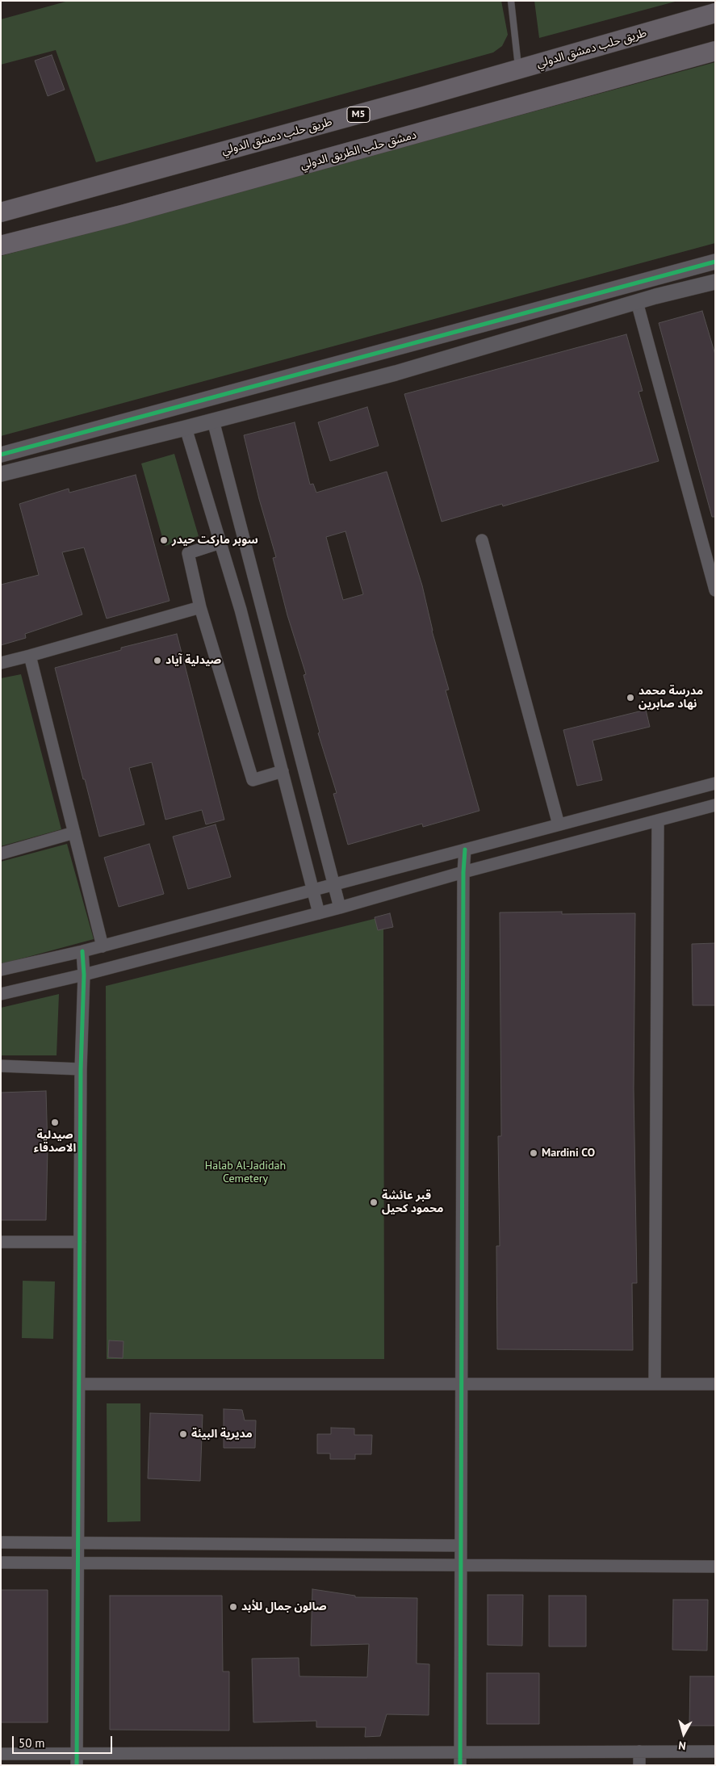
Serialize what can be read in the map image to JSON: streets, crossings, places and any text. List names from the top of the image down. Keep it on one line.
{"streets":{"highway":["طريق حلب دمشق الدولي","M5","دمشق حلب الطريق الدولي"]},"parks":["Halab Al-Jadidah Cemetery"],"places":["سوبر ماركت حيدر","صيدلية آياد","مدرسة محمد نهاد صابرين","صيدلية الاصدقاء","Mardini CO","قبر عائشة محمود كحيل","مديرية البيئة","صالون جمال للأبد"],"scale_bar":"50 m","north":"bottom"}
